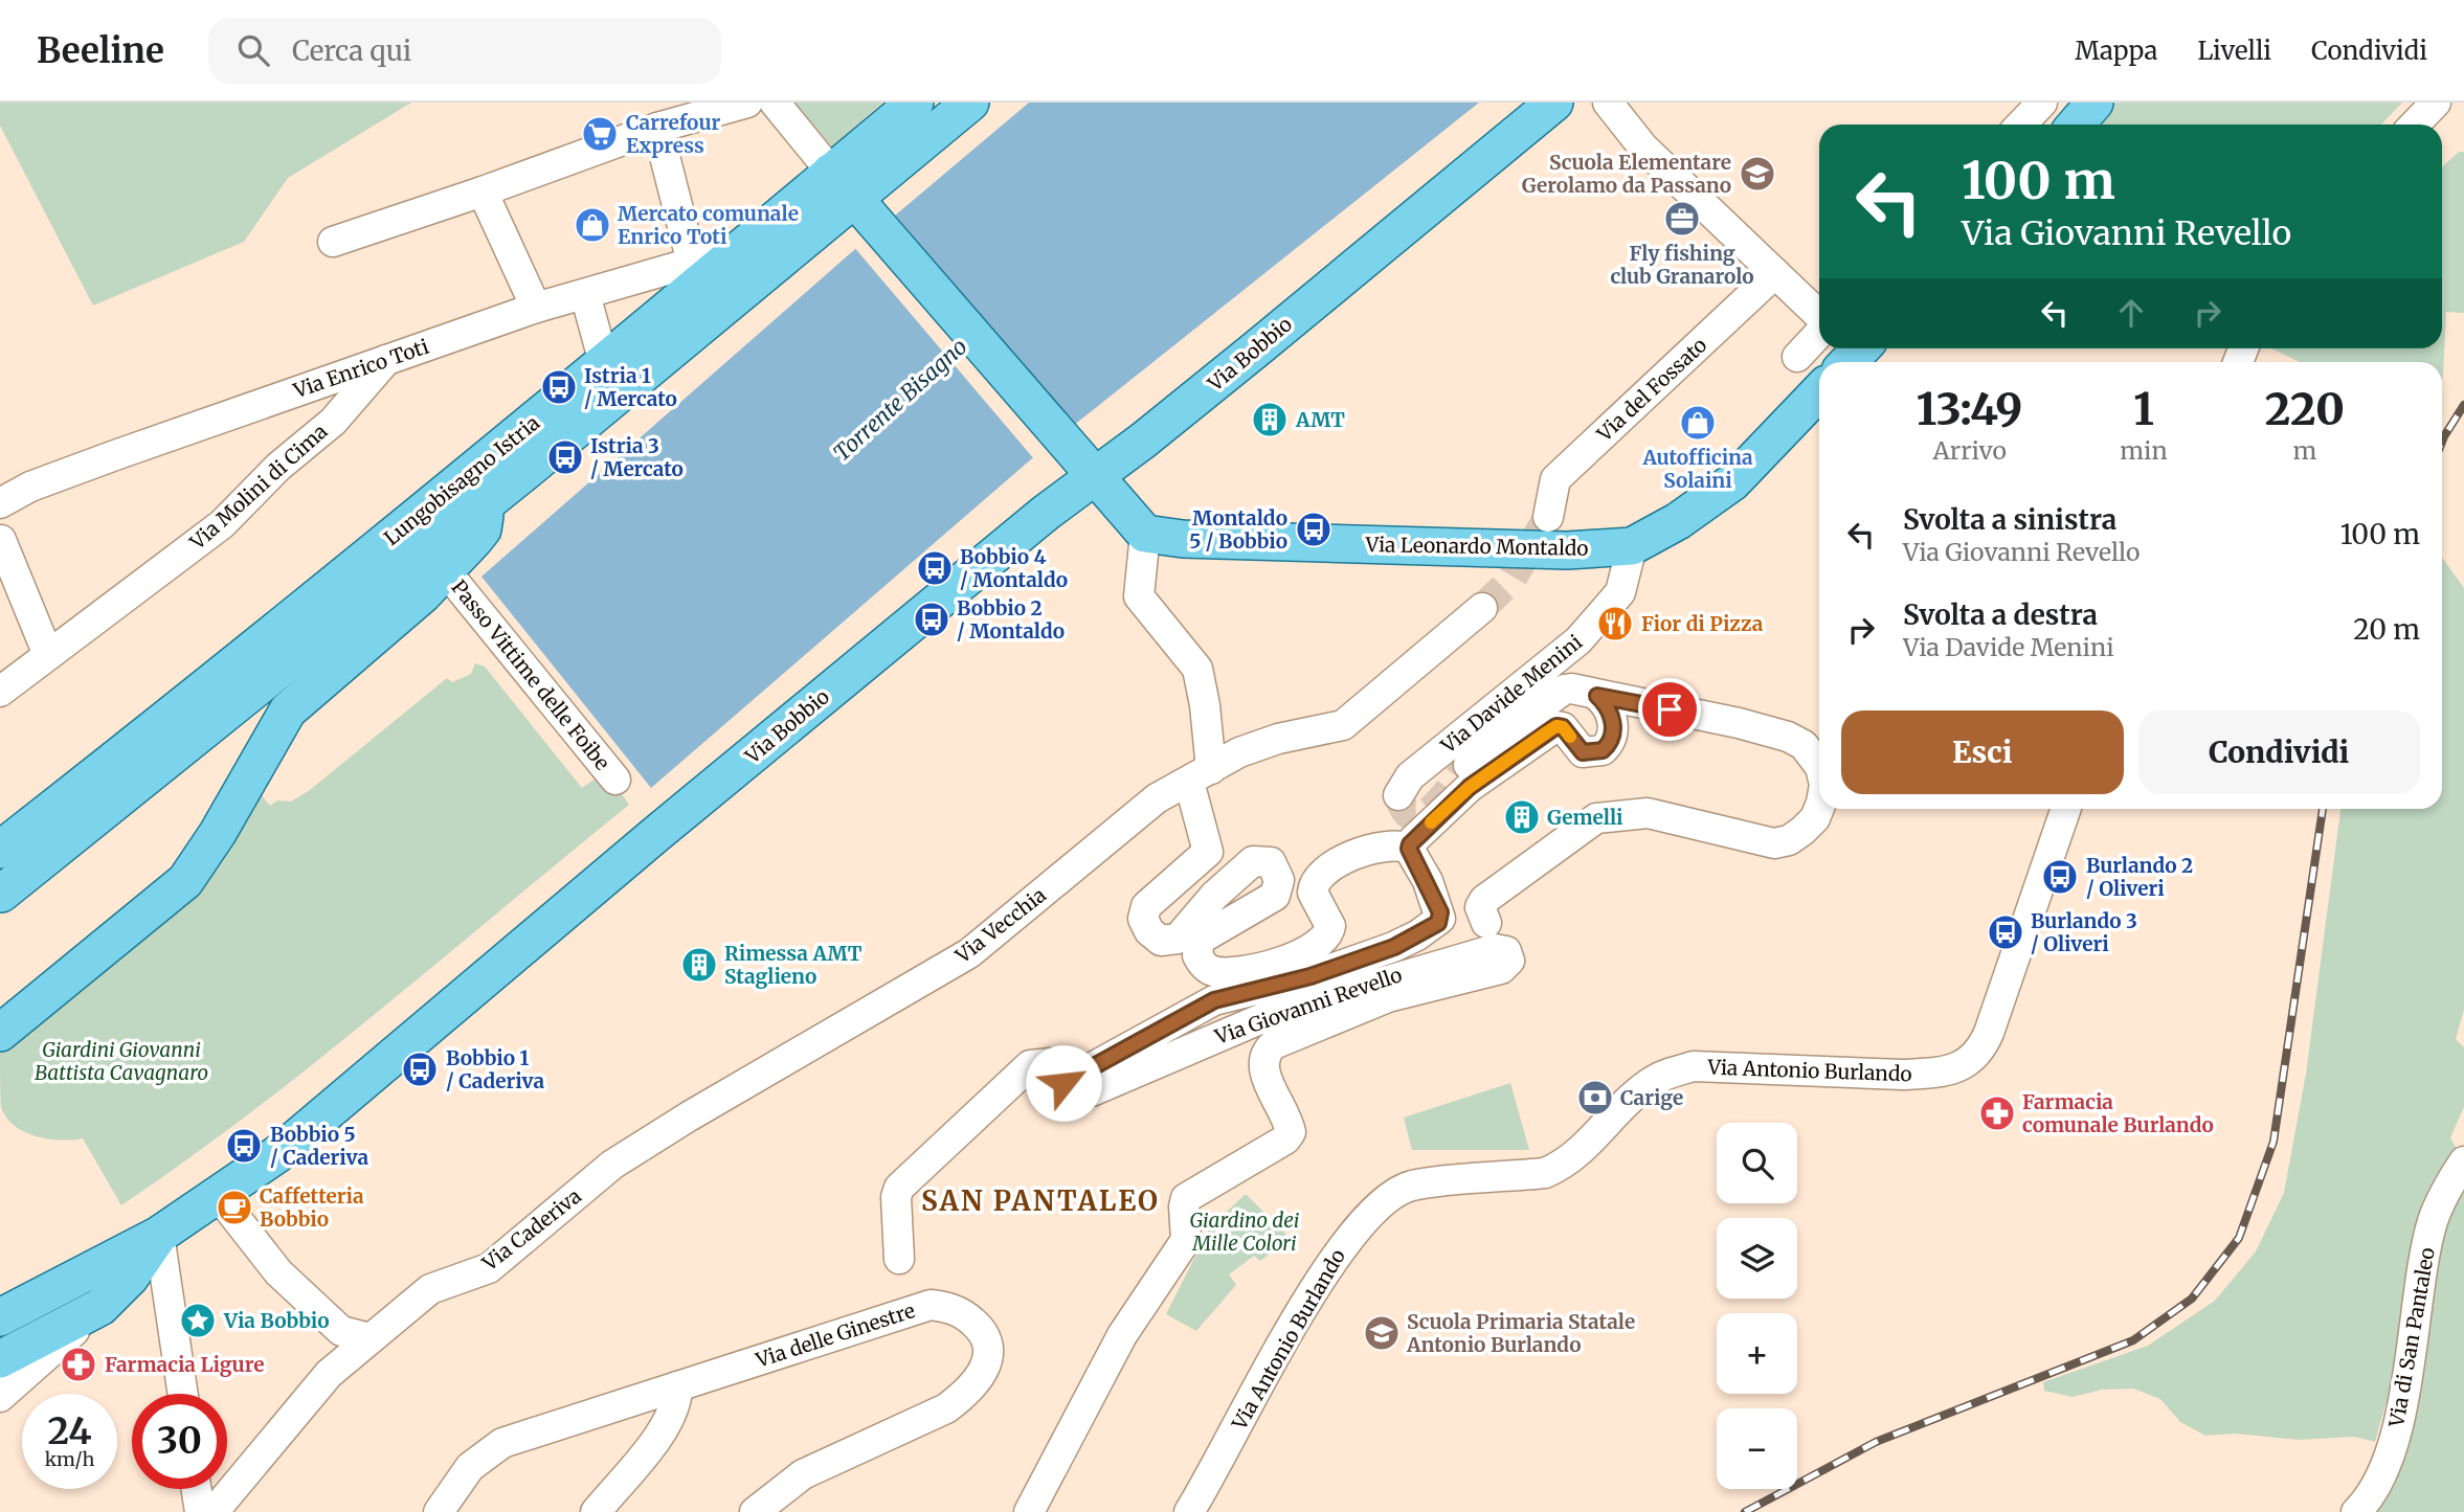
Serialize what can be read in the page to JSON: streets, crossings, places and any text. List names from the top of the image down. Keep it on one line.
{"streets":{"main road":["Via Bobbio","Lungobisagno Istria","Via Leonardo Montaldo"],"street":["Via Enrico Toti","Via del Fossato","Via Molini di Cima","Passo Vittime delle Foibe","Via Davide Menini","Via Vecchia","Via Giovanni Revello","Via Antonio Burlando","Via Caderiva","Via delle Ginestre","Via di San Pantaleo"]},"crossings":[["Via Enrico Toti","Lungobisagno Istria"],["Via Enrico Toti","Via Molini di Cima"],["Via Leonardo Montaldo","Via Davide Menini"],["Via Vecchia","Via Caderiva"]],"districts":["SAN PANTALEO"],"water":["Torrente Bisagno"],"parks":["Giardini Giovanni Battista Cavagnaro","Giardino dei Mille Colori"],"places":{"supermarket":["Carrefour Express"],"school or university":["Scuola Elementare Gerolamo da Passano","Scuola Primaria Statale Antonio Burlando"],"office":["Fly fishing club Granarolo"],"shop":["Mercato comunale Enrico Toti","Autofficina Solaini"],"bus stop":["Istria 1 / Mercato","Istria 3 / Mercato","Montaldo 5 / Bobbio","Bobbio 4 / Montaldo","Bobbio 2 / Montaldo","Burlando 2 / Oliveri","Burlando 3 / Oliveri","Bobbio 1 / Caderiva","Bobbio 5 / Caderiva"],"building":["AMT","Gemelli","Rimessa AMT Staglieno"],"restaurant":["Fior di Pizza"],"bank":["Carige"],"pharmacy":["Farmacia comunale Burlando","Farmacia Ligure"],"cafe":["Caffetteria Bobbio"],"place":["Via Bobbio"]},"page":{"header":"Beeline","search":"Cerca qui","nav":["Mappa","Livelli","Condividi"],"turn":["100 m","Via Giovanni Revello"],"eta":["13:49","Arrivo","1","min","220","m"],"list":[{"name":"Svolta a sinistra","note":"Via Giovanni Revello","value":"100 m"},{"name":"Svolta a destra","note":"Via Davide Menini","value":"20 m"}],"buttons":["Esci","Condividi"],"map_buttons":["+","−"],"speed":"24 km/h","limit":"30"}}
